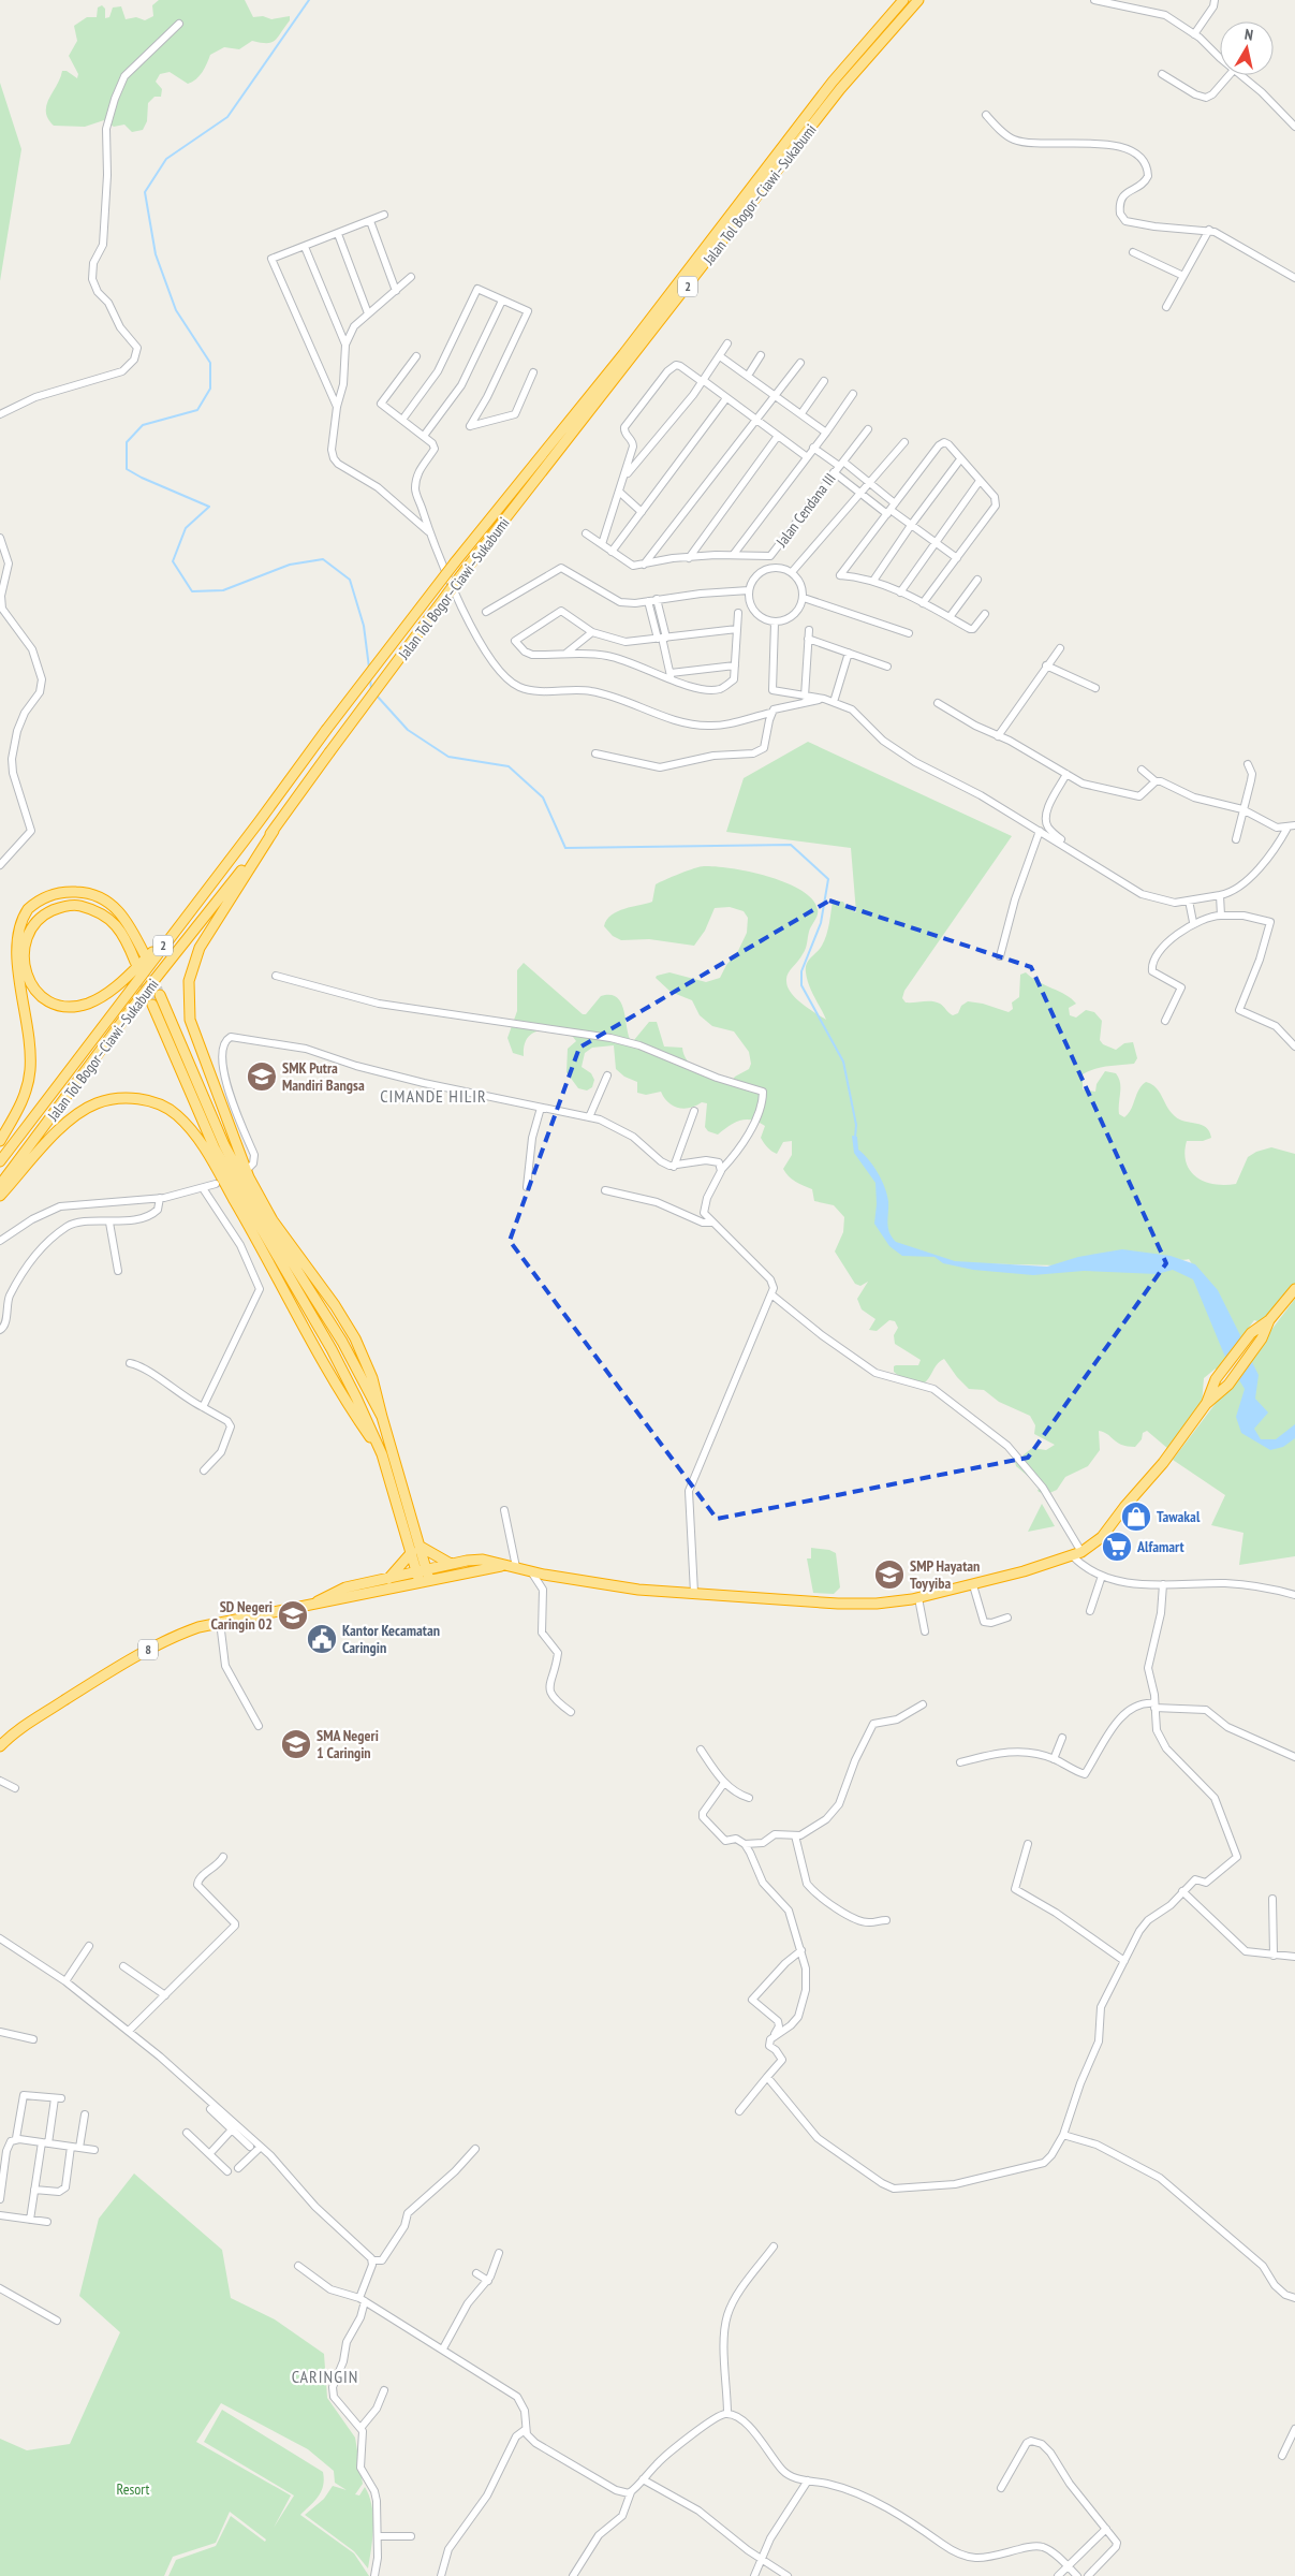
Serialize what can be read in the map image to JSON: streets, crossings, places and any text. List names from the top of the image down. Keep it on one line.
{"streets":{"highway":["Jalan Tol Bogor–Ciawi–Sukabumi","2","8"],"street":["Jalan Cendana III"]},"districts":["CIMANDE HILIR","CARINGIN"],"parks":["Resort"],"places":{"school or university":["SMK Putra Mandiri Bangsa","SMP Hayatan Toyyiba","SD Negeri Caringin 02","SMA Negeri 1 Caringin"],"shop":["Tawakal"],"supermarket":["Alfamart"],"public building":["Kantor Kecamatan Caringin"]},"north":"top"}
